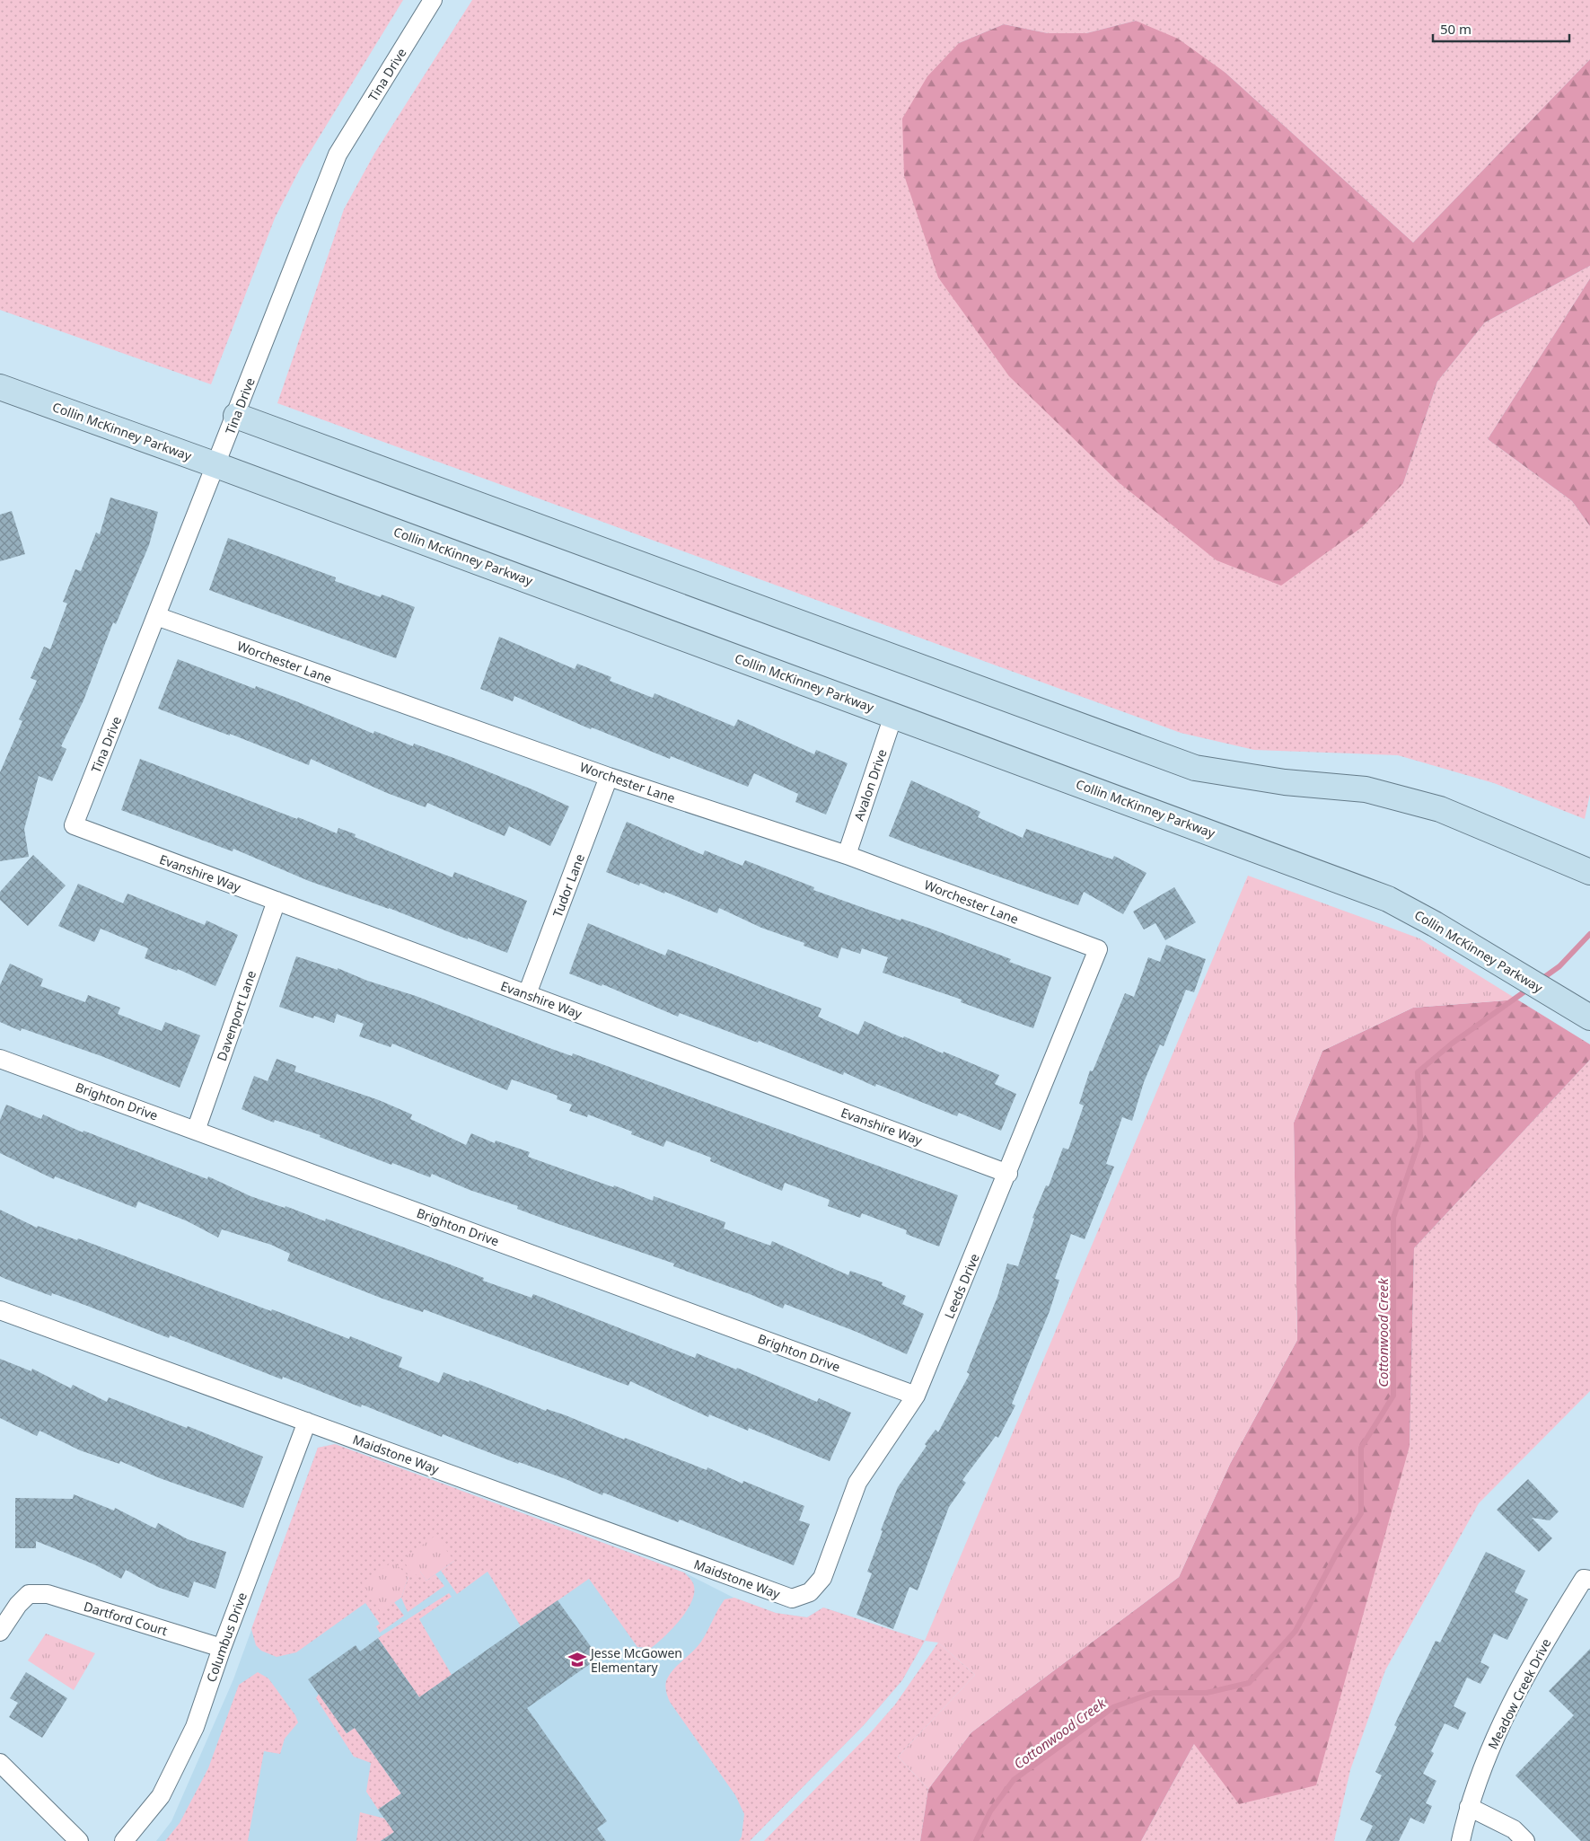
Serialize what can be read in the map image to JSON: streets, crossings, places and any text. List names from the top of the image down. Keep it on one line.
{"streets":{"street":["Tina Drive","Collin McKinney Parkway","Worchester Lane","Avalon Drive","Evanshire Way","Tudor Lane","Davenport Lane","Brighton Drive","Leeds Drive","Maidstone Way","Dartford Court","Columbus Drive","Meadow Creek Drive"]},"crossings":[["Tina Drive","Collin McKinney Parkway"],["Tina Drive","Worchester Lane"],["Tina Drive","Evanshire Way"],["Collin McKinney Parkway","Avalon Drive"],["Worchester Lane","Avalon Drive"],["Worchester Lane","Tudor Lane"],["Worchester Lane","Leeds Drive"],["Evanshire Way","Tudor Lane"],["Evanshire Way","Davenport Lane"],["Evanshire Way","Leeds Drive"],["Davenport Lane","Brighton Drive"],["Brighton Drive","Leeds Drive"],["Leeds Drive","Maidstone Way"],["Maidstone Way","Columbus Drive"],["Dartford Court","Columbus Drive"]],"water":["Cottonwood Creek"],"places":{"school or university":["Jesse McGowen Elementary"]},"scale_bar":"50 m"}
